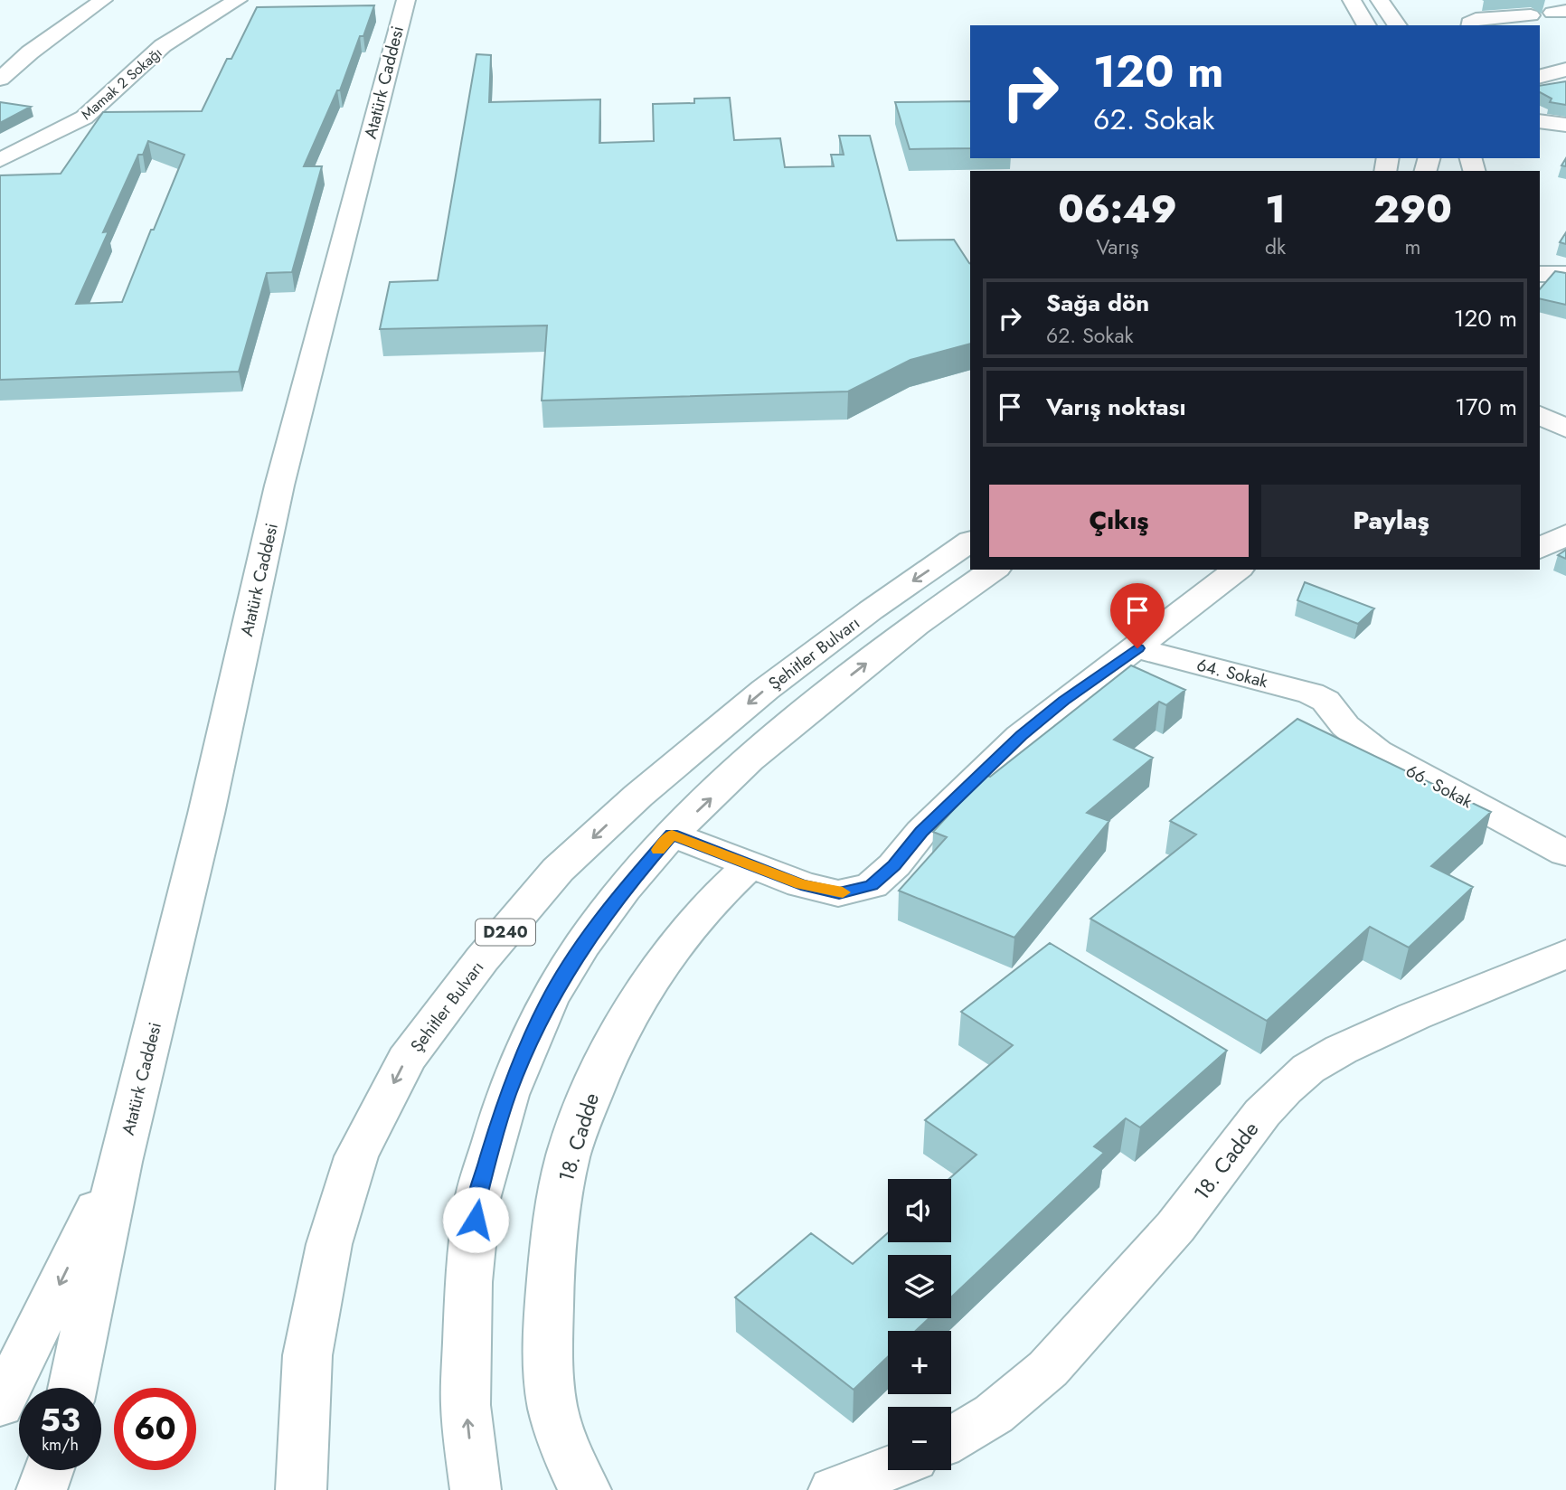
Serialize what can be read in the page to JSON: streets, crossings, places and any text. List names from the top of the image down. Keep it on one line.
{"streets":{"main road":["Atatürk Caddesi","Mamak 2 Sokağı","Şehitler Bulvarı","64. Sokak","66. Sokak","D240","18. Cadde"]},"crossings":[["64. Sokak","66. Sokak"]],"page":{"turn":["120 m","62. Sokak"],"eta":["06:49","Varış","1","dk","290","m"],"list":[{"name":"Sağa dön","note":"62. Sokak","value":"120 m"},{"name":"Varış noktası","value":"170 m"}],"buttons":["Çıkış","Paylaş"],"map_buttons":["+","−"],"speed":"53 km/h","limit":"60"}}
